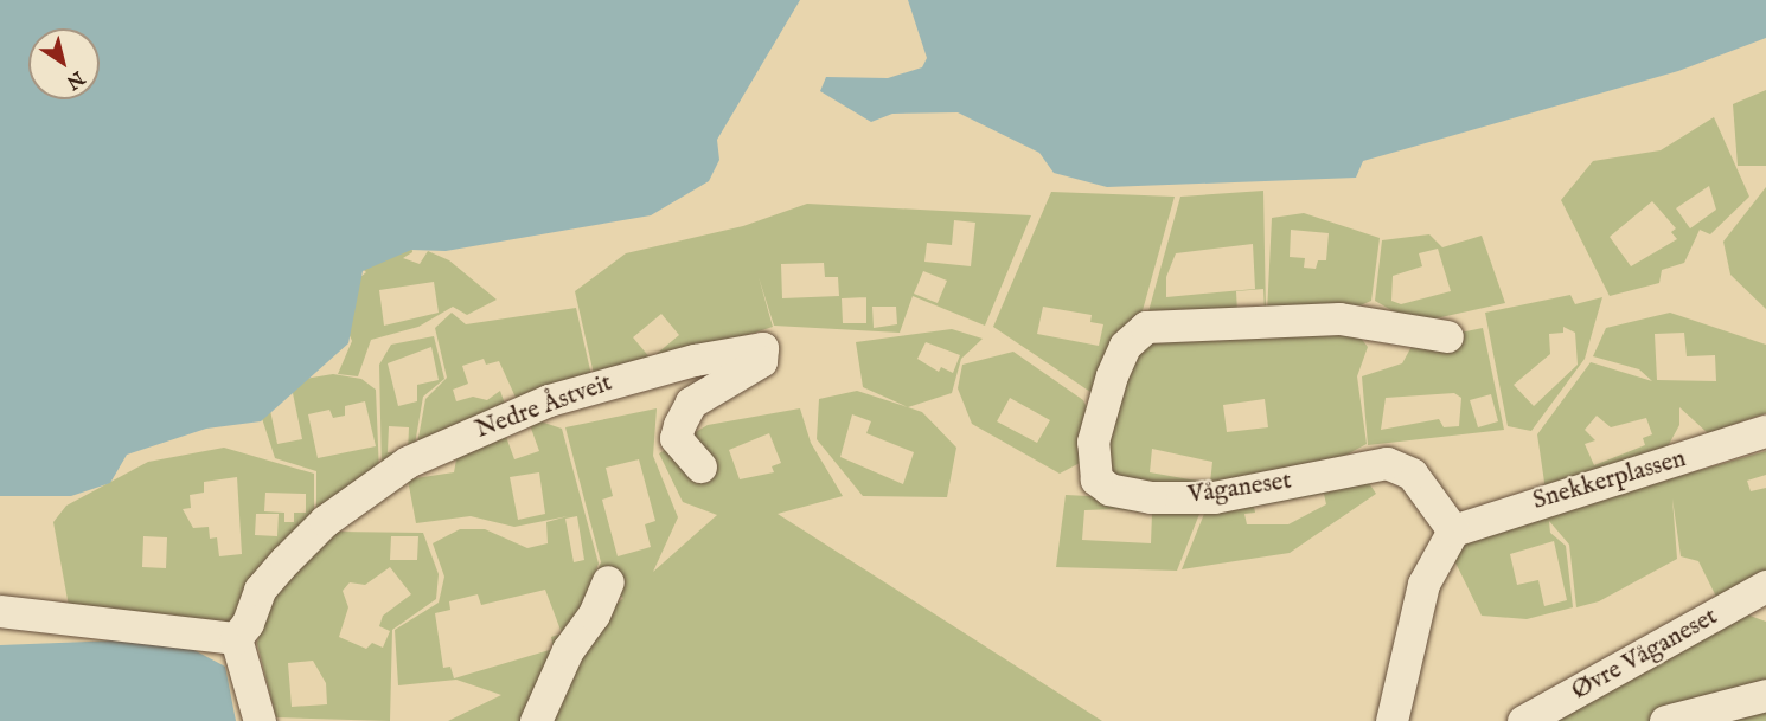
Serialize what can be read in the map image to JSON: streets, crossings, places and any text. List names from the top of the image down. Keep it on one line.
{"streets":{"street":["Nedre Åstveit","Snekkerplassen","Våganeset","Øvre Våganeset"]},"crossings":[["Snekkerplassen","Våganeset"]],"north":"bottom right"}
